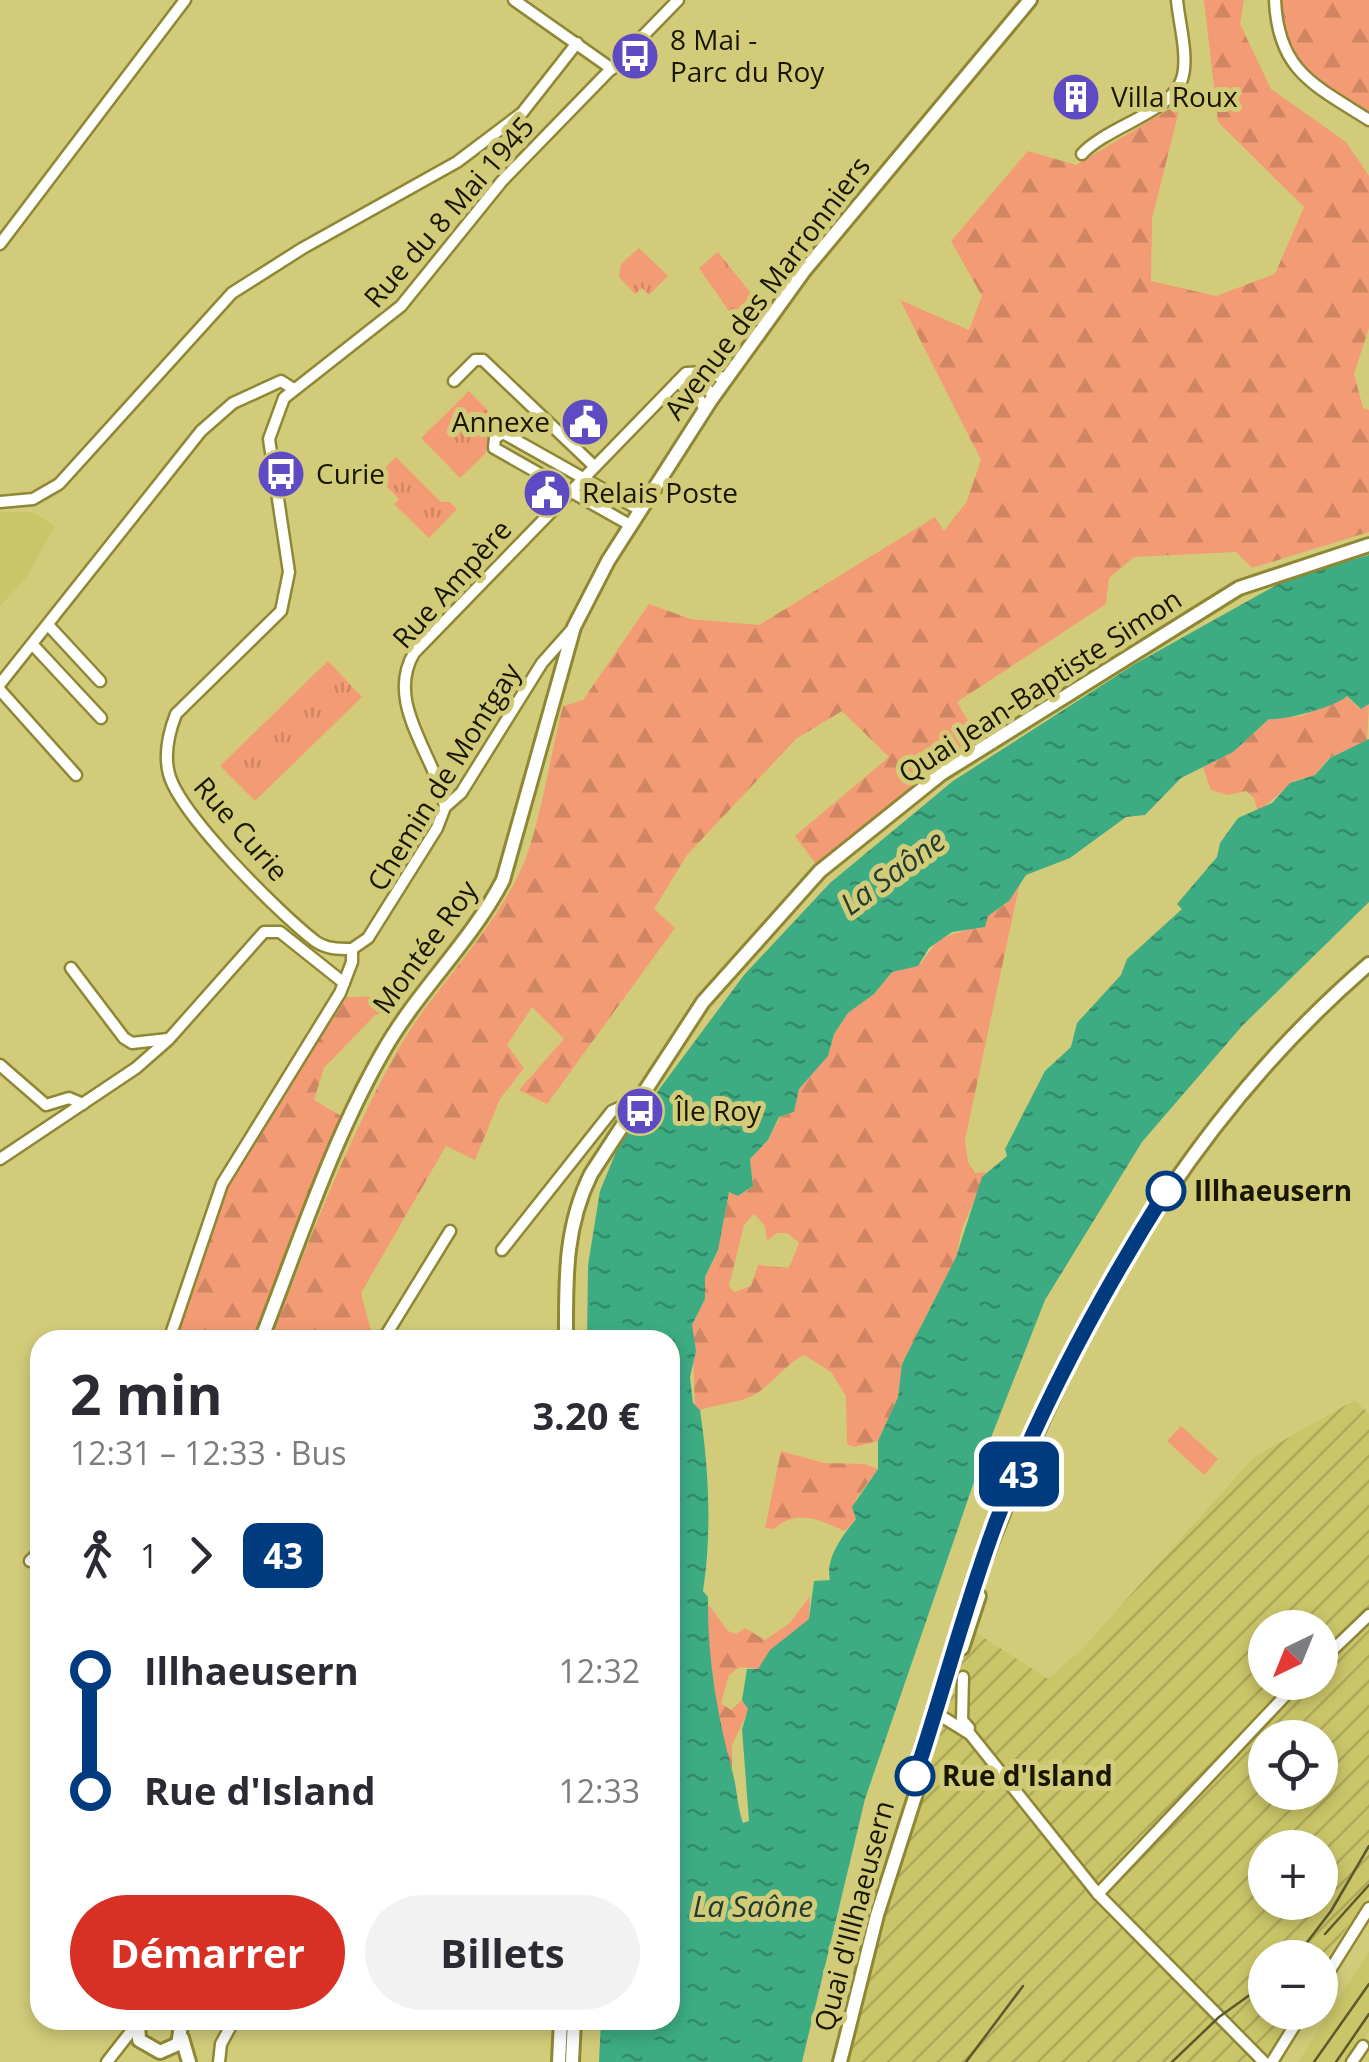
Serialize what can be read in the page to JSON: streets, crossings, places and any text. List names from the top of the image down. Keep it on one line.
{"streets":{"main road":["Avenue des Marronniers","Quai Jean-Baptiste Simon","Montée Roy","Quai d'Illhaeusern"],"street":["Rue du 8 Mai 1945","Rue Ampère","Chemin de Montgay","Rue Curie"]},"crossings":[["Rue du 8 Mai 1945","Rue Curie"],["Avenue des Marronniers","Chemin de Montgay"],["Avenue des Marronniers","Montée Roy"],["Rue Ampère","Chemin de Montgay"],["Chemin de Montgay","Rue Curie"],["Chemin de Montgay","Montée Roy"]],"water":["La Saône"],"places":{"bus stop":["8 Mai - Parc du Roy","Curie","Île Roy"],"building":["Villa Roux"],"public building":["Annexe","Relais Poste"],"other":["Illhaeusern","Rue d'Island"]},"lines":["bus line 43"],"north":"bottom left","page":{"on_map":"43","heading":["2 min","12:31 – 12:33 · Bus","3.20 €"],"legs":["1","43"],"map_buttons":["+","−"],"list":[{"name":"Illhaeusern","value":"12:32"},{"name":"Rue d'Island","value":"12:33"}],"buttons":["Démarrer","Billets"]}}
